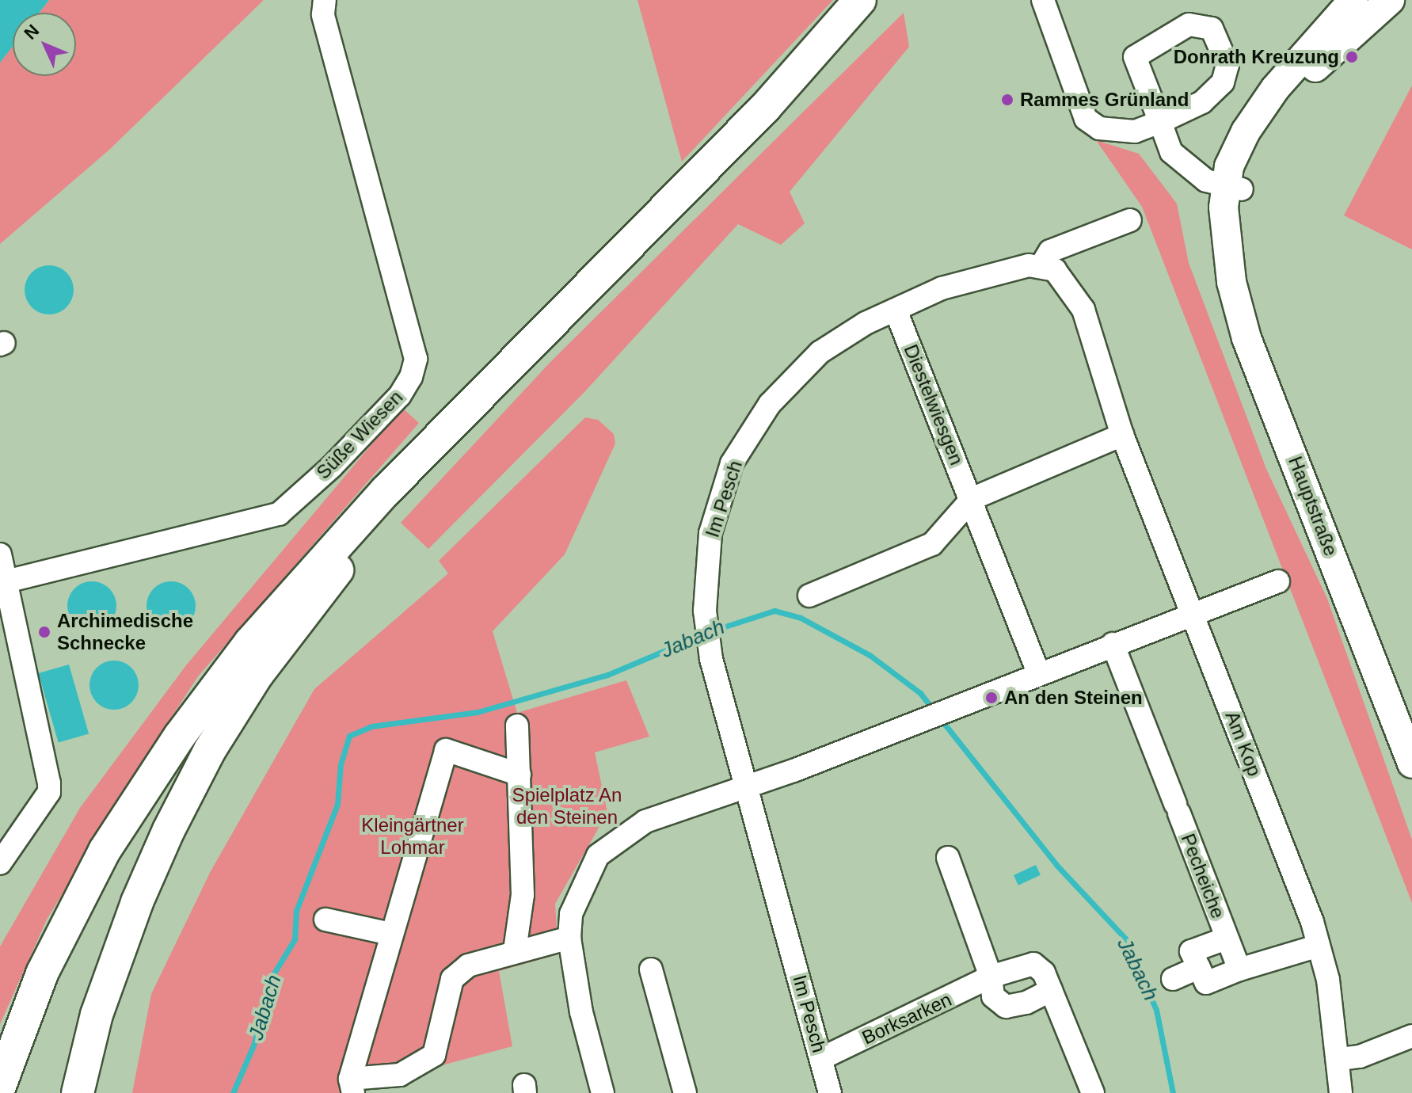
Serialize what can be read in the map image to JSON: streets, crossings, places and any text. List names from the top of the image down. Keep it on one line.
{"streets":{"main road":["Hauptstraße"],"street":["Diestelwiesgen","Süße Wiesen","Im Pesch","Am Kop","Pecheiche","Borksarken"]},"crossings":[["Diestelwiesgen","Im Pesch"],["Im Pesch","Borksarken"]],"water":["Jabach"],"parks":["Spielplatz An den Steinen","Kleingärtner Lohmar"],"places":["Donrath Kreuzung","Rammes Grünland","Archimedische Schnecke","An den Steinen"],"north":"top left"}
